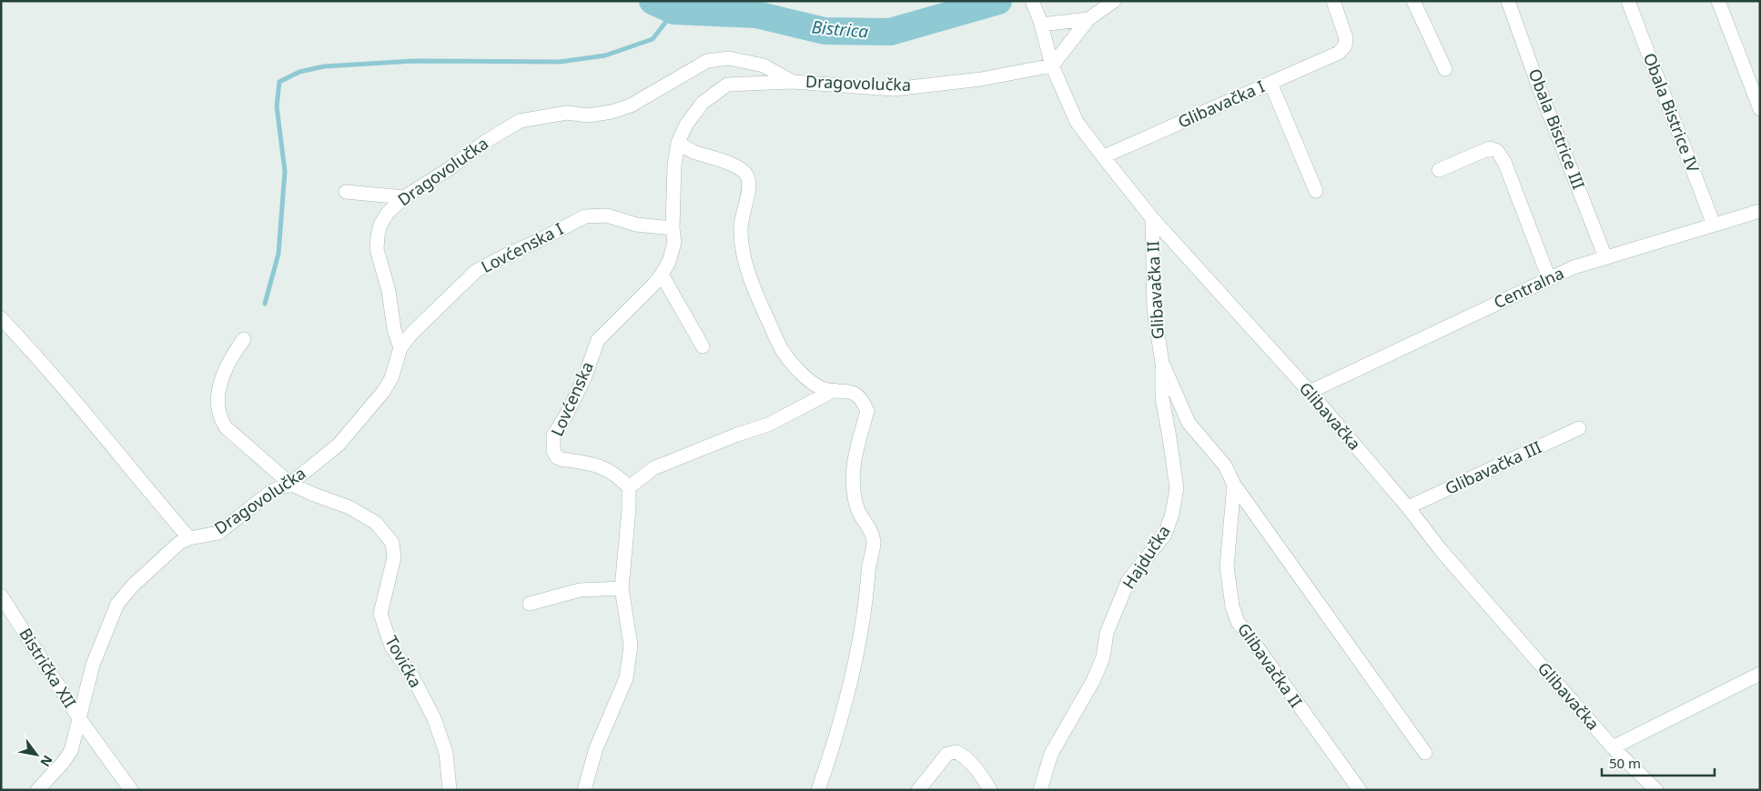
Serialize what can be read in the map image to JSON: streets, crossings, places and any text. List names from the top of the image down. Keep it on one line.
{"streets":{"street":["Dragovolučka","Glibavačka I","Obala Bistrice IV","Obala Bistrice III","Lovćenska I","Centralna","Glibavačka II","Lovćenska","Glibavačka","Glibavačka III","Hajdučka","Tovićka","Bistrička XII"]},"crossings":[["Dragovolučka","Lovćenska I"],["Dragovolučka","Lovćenska"],["Dragovolučka","Glibavačka"],["Dragovolučka","Tovićka"],["Dragovolučka","Bistrička XII"],["Glibavačka I","Glibavačka"],["Obala Bistrice IV","Centralna"],["Obala Bistrice III","Centralna"],["Lovćenska I","Lovćenska"],["Centralna","Glibavačka"],["Glibavačka II","Glibavačka"],["Glibavačka II","Hajdučka"],["Glibavačka","Glibavačka III"]],"water":["Bistrica"],"scale_bar":"50 m","north":"bottom right"}
